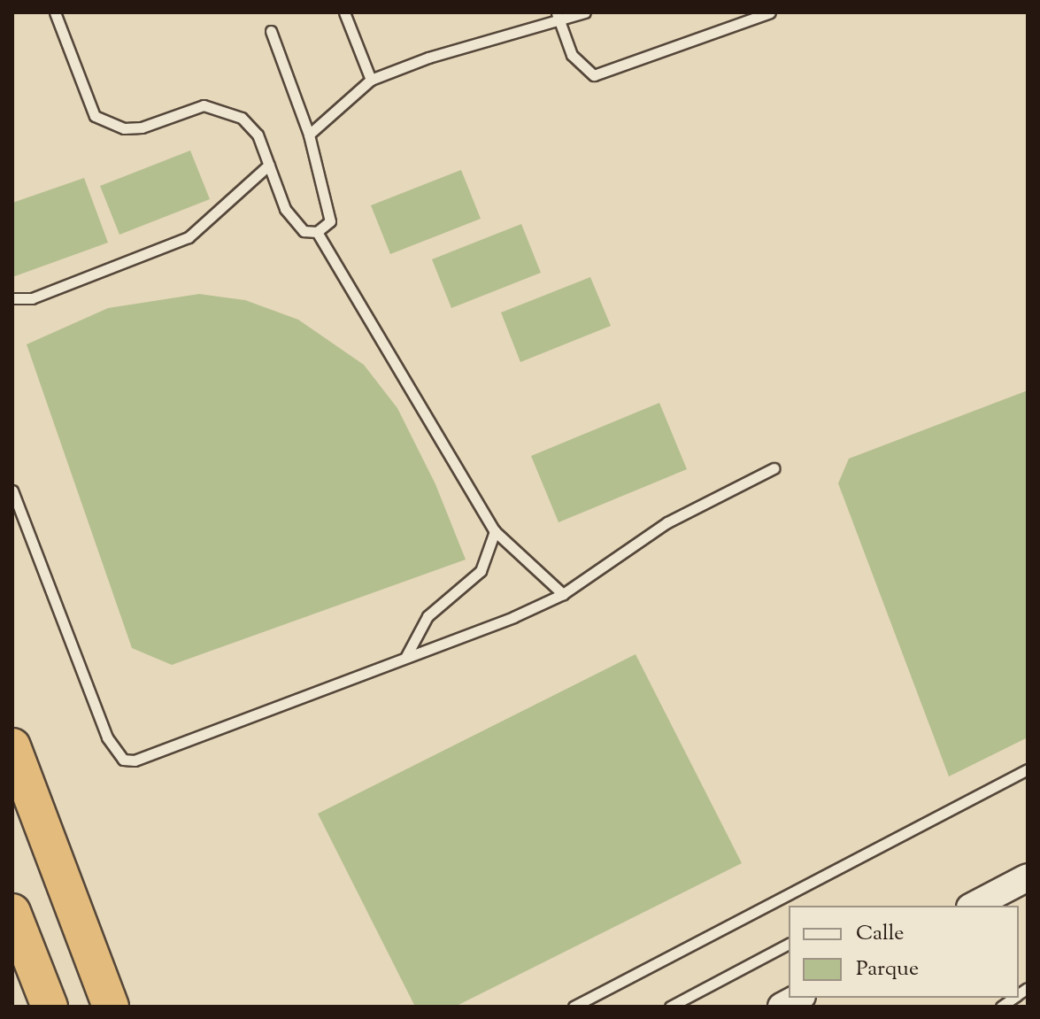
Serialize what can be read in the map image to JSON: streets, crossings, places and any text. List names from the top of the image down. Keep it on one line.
{"legend":["Calle","Parque"]}
